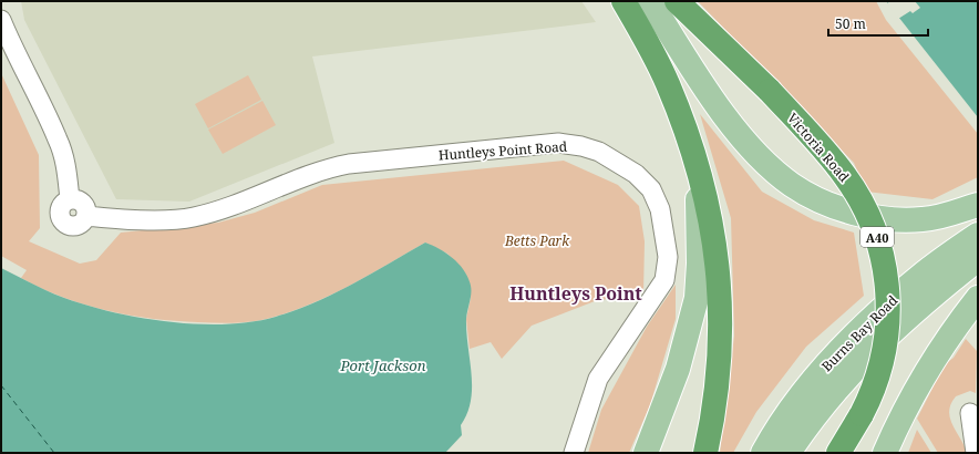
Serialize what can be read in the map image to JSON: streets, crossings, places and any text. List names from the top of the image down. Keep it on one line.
{"streets":{"highway":["Victoria Road","A40"],"main road":["Burns Bay Road"],"street":["Huntleys Point Road"]},"districts":["Huntleys Point"],"water":["Port Jackson"],"parks":["Betts Park"],"scale_bar":"50 m"}
